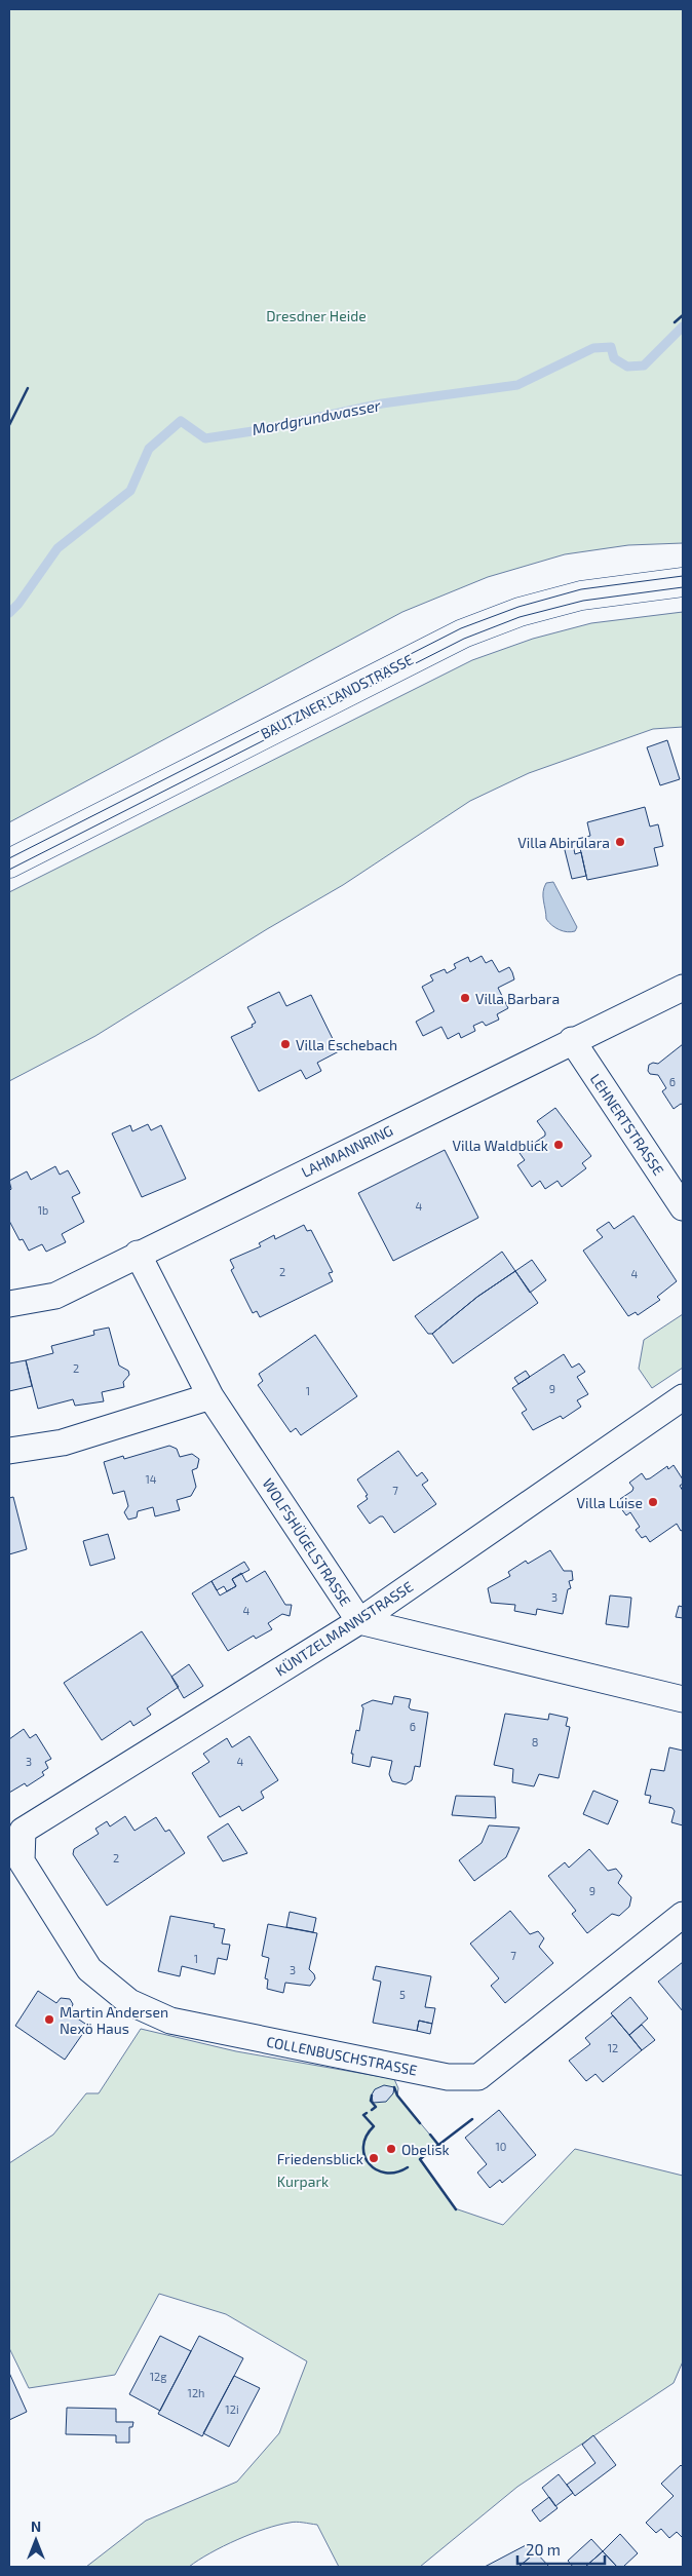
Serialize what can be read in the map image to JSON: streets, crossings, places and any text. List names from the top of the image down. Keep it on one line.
{"streets":{"main road":["BAUTZNER LANDSTRASSE"],"street":["LEHNERTSTRASSE","LAHMANNRING","WOLFSHÜGELSTRASSE","KÜNTZELMANNSTRASSE","COLLENBUSCHSTRASSE"]},"crossings":[["LEHNERTSTRASSE","LAHMANNRING"],["LAHMANNRING","WOLFSHÜGELSTRASSE"],["WOLFSHÜGELSTRASSE","KÜNTZELMANNSTRASSE"],["KÜNTZELMANNSTRASSE","COLLENBUSCHSTRASSE"]],"water":["Mordgrundwasser"],"parks":["Dresdner Heide","Kurpark"],"places":["Villa Abirulara","Villa Barbara","Villa Eschebach","Villa Waldblick","Villa Luise","Martin Andersen Nexö Haus","Obelisk","Friedensblick"],"house_numbers":["6","4","1b","2","4","2","9","1","14","7","3","4","6","8","3","4","2","9","7","1","3","5","12","10","12g","12h","12i"],"scale_bar":"20 m","north":"top"}
